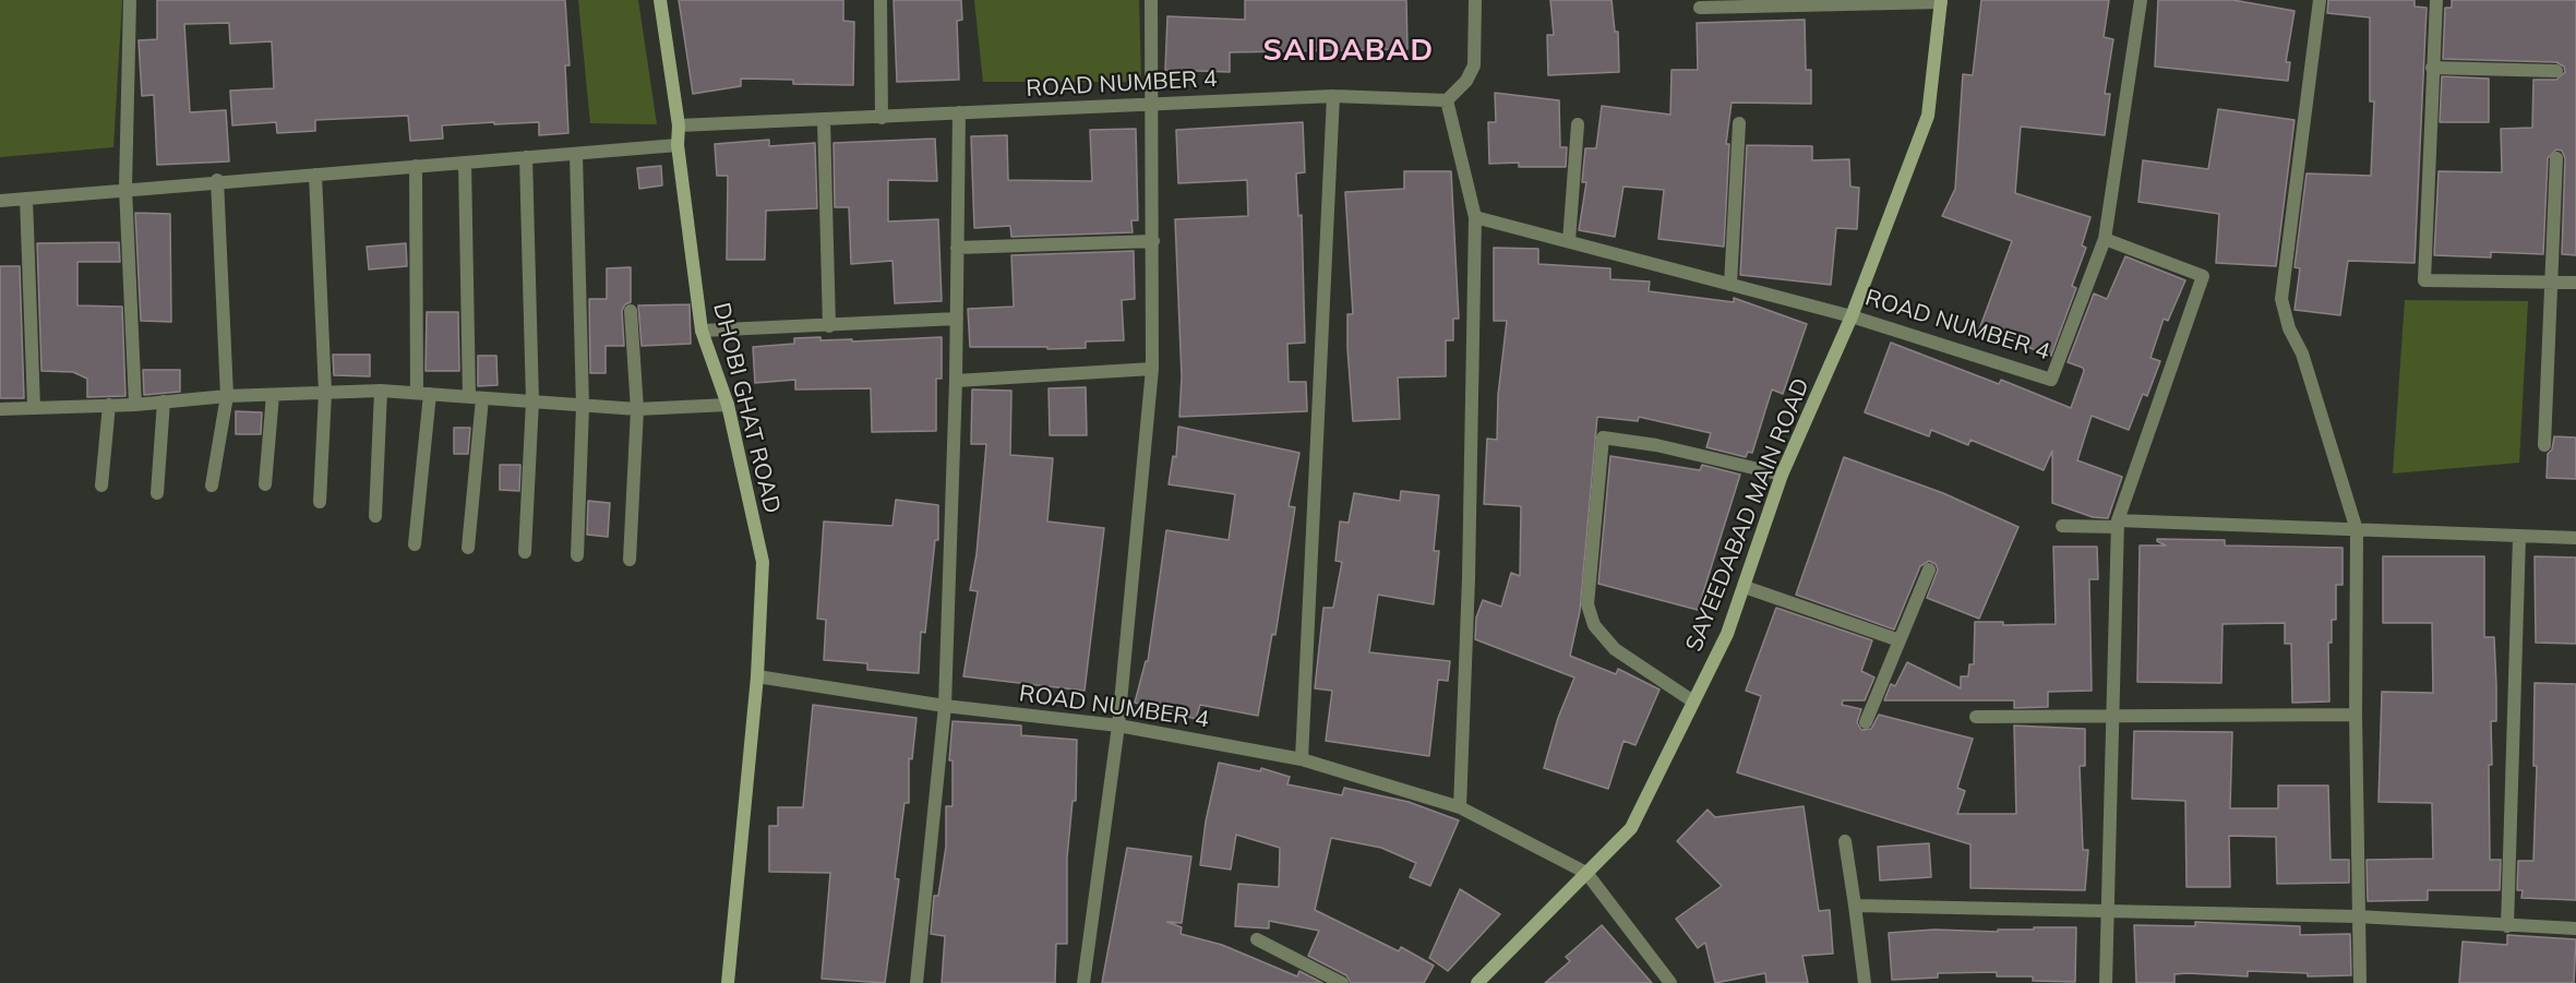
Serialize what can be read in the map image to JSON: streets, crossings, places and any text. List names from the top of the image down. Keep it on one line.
{"streets":{"main road":["DHOBI GHAT ROAD","SAYEEDABAD MAIN ROAD"],"street":["ROAD NUMBER 4"]},"crossings":[["ROAD NUMBER 4","DHOBI GHAT ROAD"],["ROAD NUMBER 4","SAYEEDABAD MAIN ROAD"]],"districts":["SAIDABAD"]}
